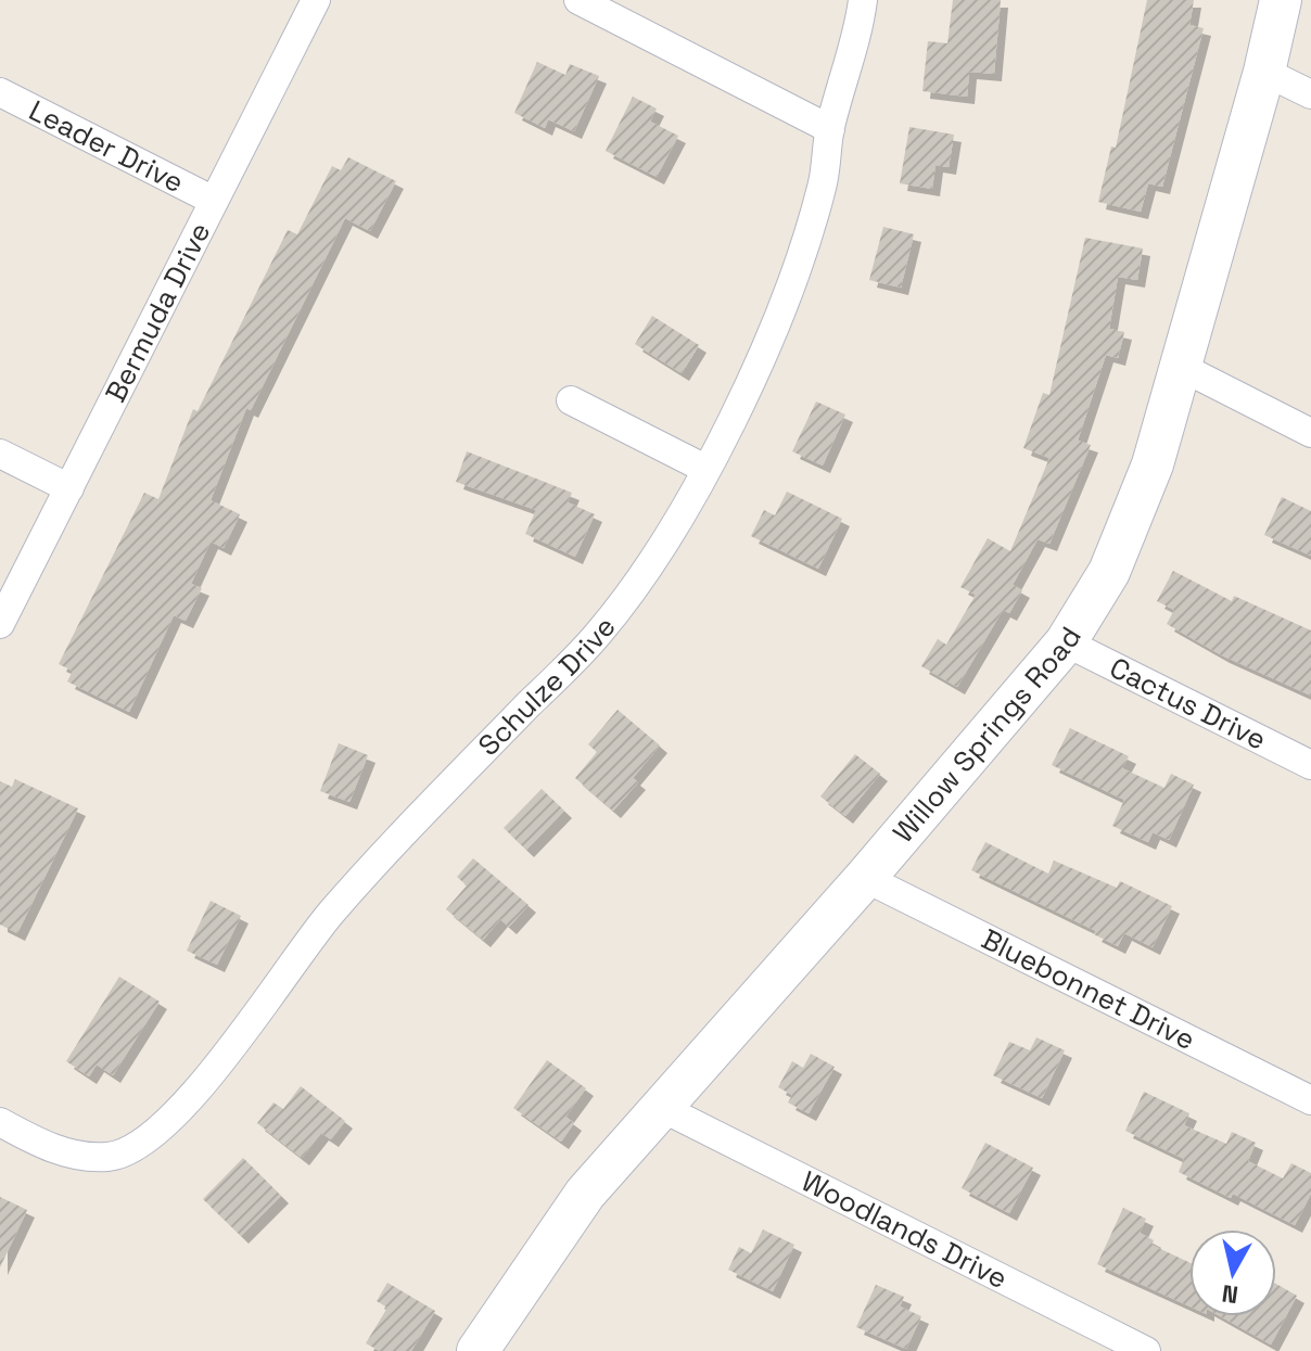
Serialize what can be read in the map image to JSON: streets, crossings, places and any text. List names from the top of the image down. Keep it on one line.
{"streets":{"street":["Leader Drive","Bermuda Drive","Schulze Drive","Cactus Drive","Willow Springs Road","Bluebonnet Drive","Woodlands Drive"]},"crossings":[["Leader Drive","Bermuda Drive"],["Cactus Drive","Willow Springs Road"],["Willow Springs Road","Bluebonnet Drive"],["Willow Springs Road","Woodlands Drive"]],"north":"bottom"}
